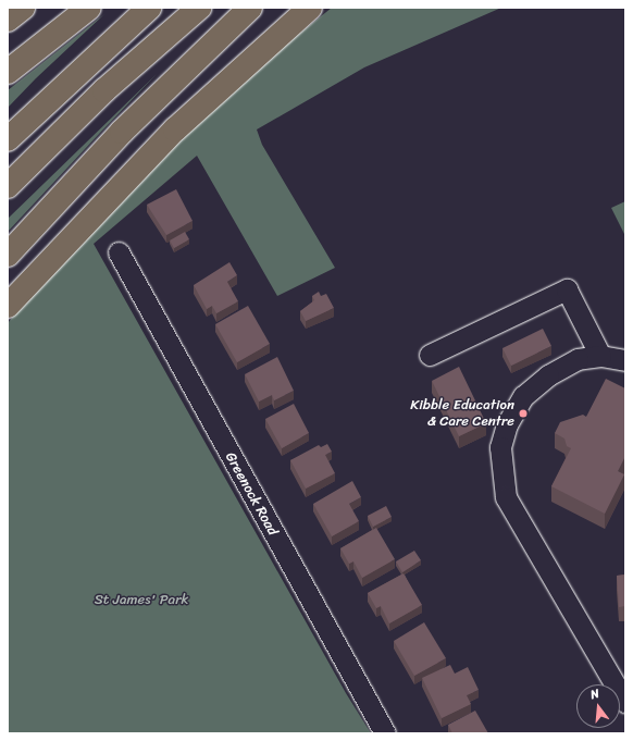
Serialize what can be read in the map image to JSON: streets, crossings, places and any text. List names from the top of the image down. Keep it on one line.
{"streets":{"street":["Greenock Road"]},"parks":["St James' Park"],"places":["Kibble Education & Care Centre"],"north":"top"}
